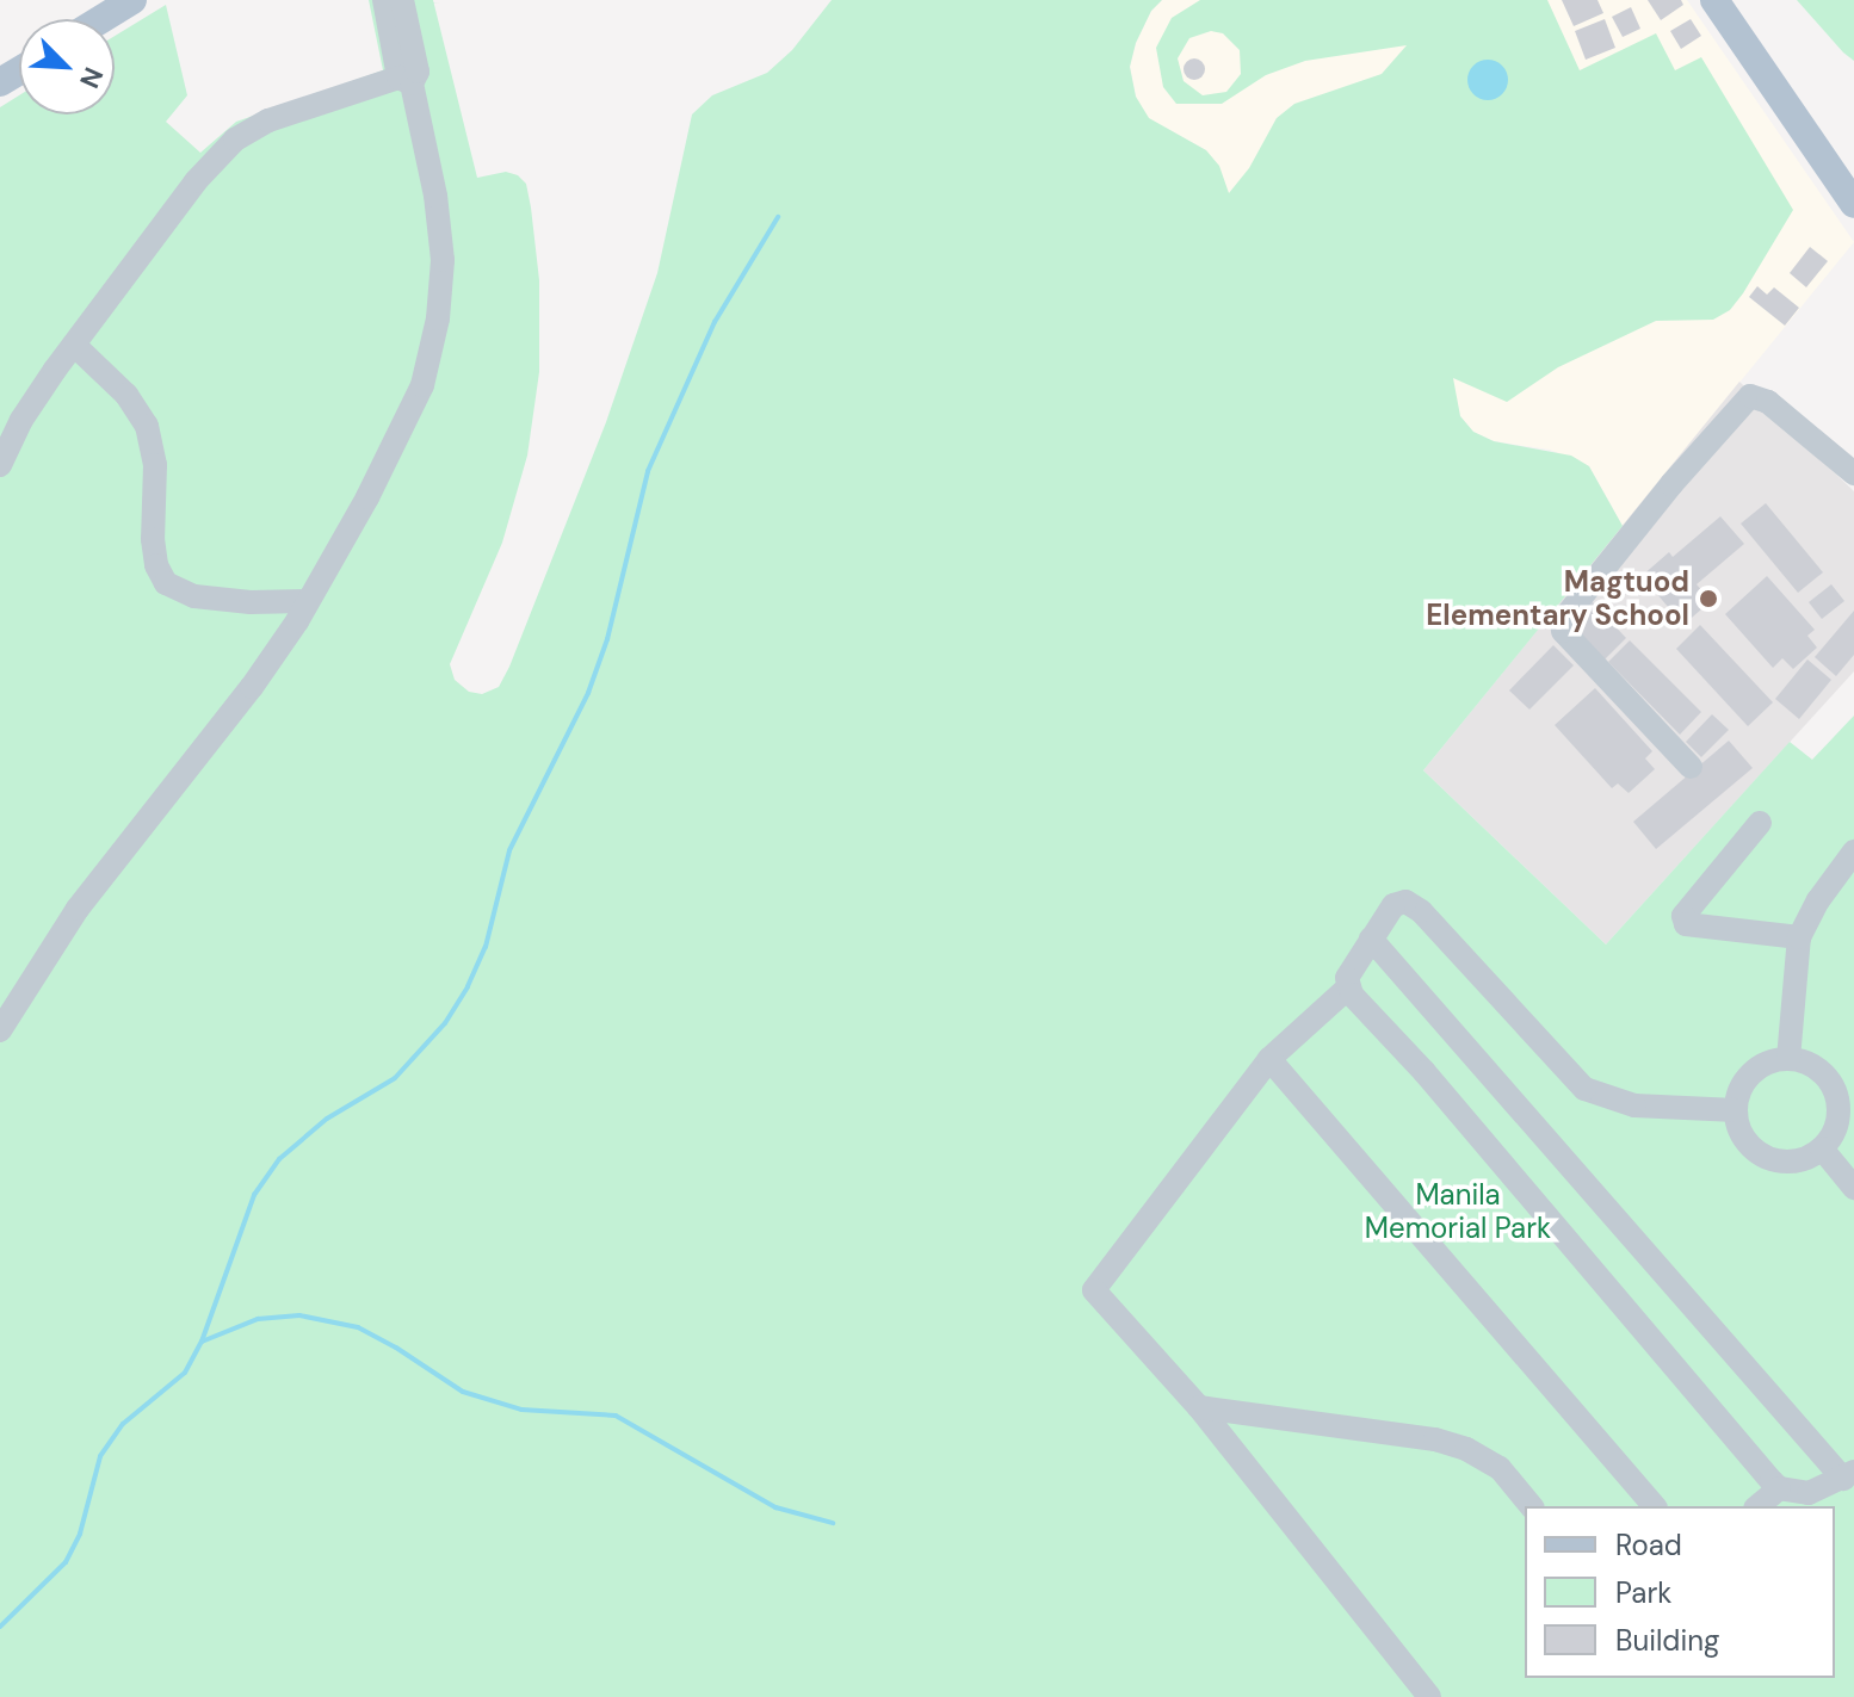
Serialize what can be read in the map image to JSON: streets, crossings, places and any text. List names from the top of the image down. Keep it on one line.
{"parks":["Manila Memorial Park"],"places":["Magtuod Elementary School"],"legend":["Road","Park","Building"],"north":"bottom right"}
